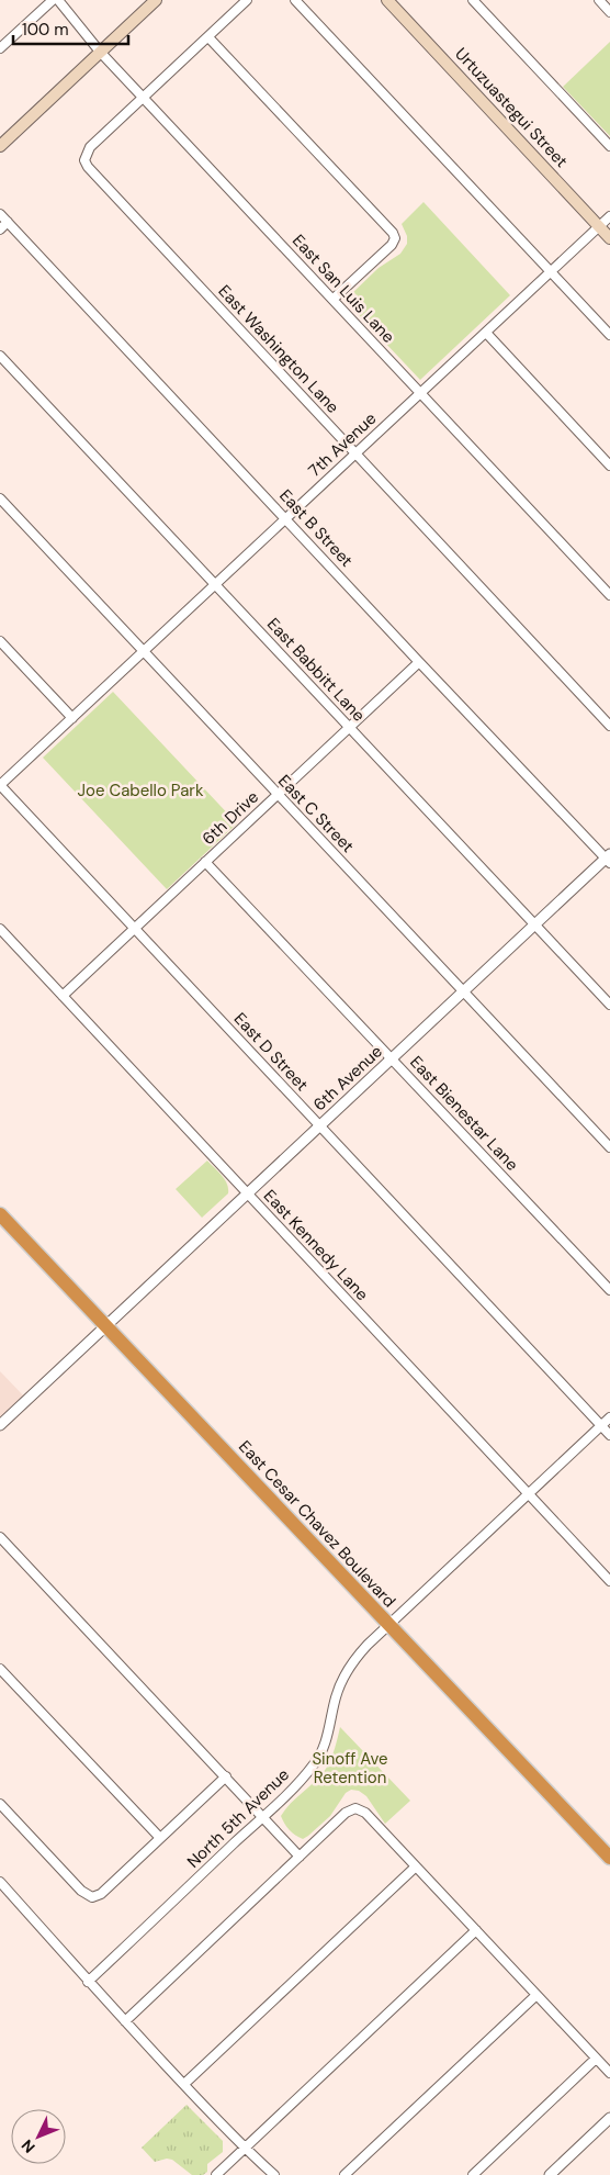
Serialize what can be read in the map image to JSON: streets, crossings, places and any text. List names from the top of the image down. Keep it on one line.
{"streets":{"highway":["East Cesar Chavez Boulevard"],"main road":["Urtuzuastegui Street"],"street":["East San Luis Lane","East Washington Lane","7th Avenue","East B Street","East Babbitt Lane","East C Street","6th Drive","East D Street","6th Avenue","East Bienestar Lane","East Kennedy Lane","North 5th Avenue"]},"crossings":[["Urtuzuastegui Street","7th Avenue"],["East San Luis Lane","East Washington Lane"],["East San Luis Lane","7th Avenue"],["East Washington Lane","7th Avenue"],["7th Avenue","East B Street"],["7th Avenue","East Babbitt Lane"],["7th Avenue","East C Street"],["7th Avenue","East D Street"],["East B Street","6th Drive"],["East B Street","6th Avenue"],["East Babbitt Lane","6th Drive"],["East Babbitt Lane","6th Avenue"],["East C Street","6th Drive"],["East C Street","6th Avenue"],["6th Drive","East D Street"],["6th Drive","East Bienestar Lane"],["6th Drive","East Kennedy Lane"],["East D Street","6th Avenue"],["East D Street","North 5th Avenue"],["6th Avenue","East Bienestar Lane"],["6th Avenue","East Kennedy Lane"],["6th Avenue","East Cesar Chavez Boulevard"],["East Kennedy Lane","North 5th Avenue"],["East Cesar Chavez Boulevard","North 5th Avenue"]],"parks":["Joe Cabello Park","Sinoff Ave Retention"],"scale_bar":"100 m","north":"bottom left"}
